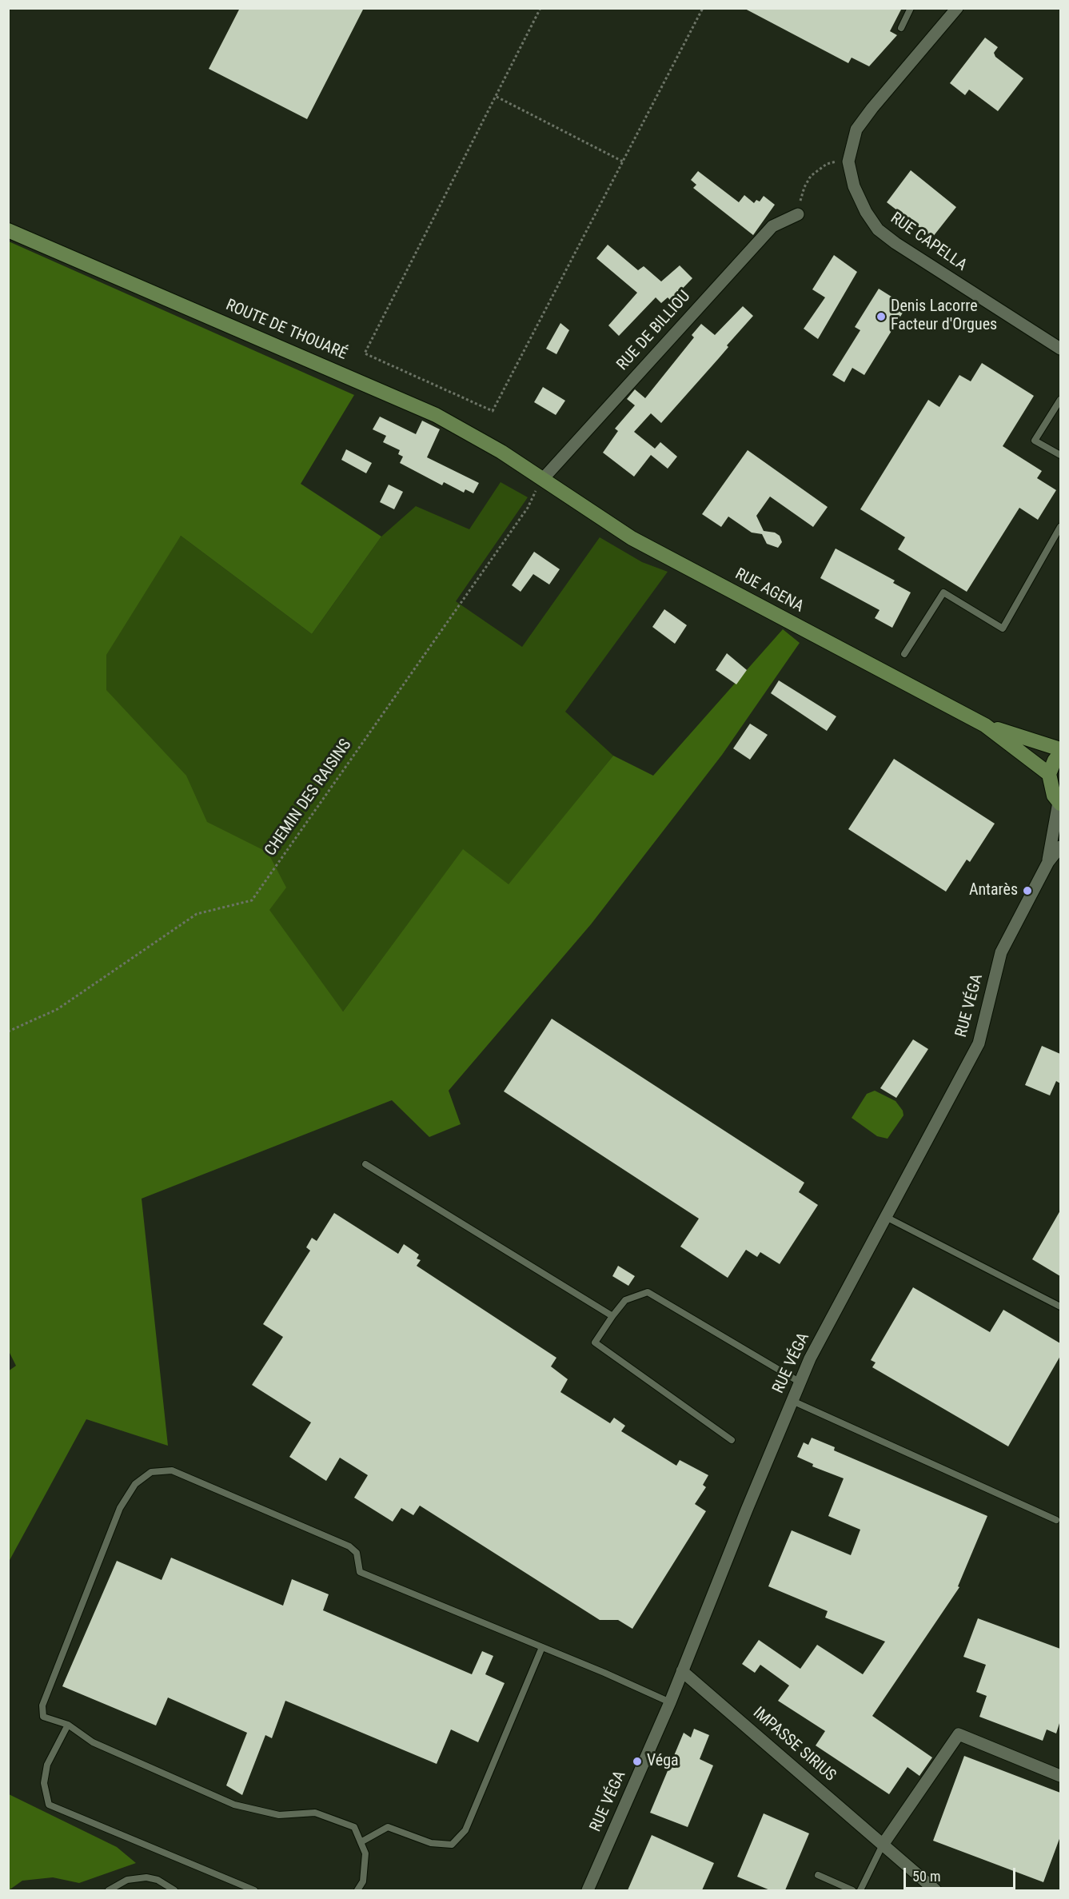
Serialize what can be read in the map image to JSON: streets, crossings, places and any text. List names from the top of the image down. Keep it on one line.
{"streets":{"main road":["ROUTE DE THOUARÉ","RUE AGENA"],"street":["RUE CAPELLA","RUE DE BILLIOU","RUE VÉGA","IMPASSE SIRIUS"],"path":["CHEMIN DES RAISINS"]},"crossings":[["ROUTE DE THOUARÉ","RUE DE BILLIOU"],["ROUTE DE THOUARÉ","RUE AGENA"],["ROUTE DE THOUARÉ","CHEMIN DES RAISINS"],["RUE DE BILLIOU","RUE AGENA"],["RUE DE BILLIOU","CHEMIN DES RAISINS"],["RUE AGENA","CHEMIN DES RAISINS"],["RUE VÉGA","IMPASSE SIRIUS"]],"places":["Denis Lacorre Facteur d'Orgues","Antarès","Véga"],"scale_bar":"50 m"}
